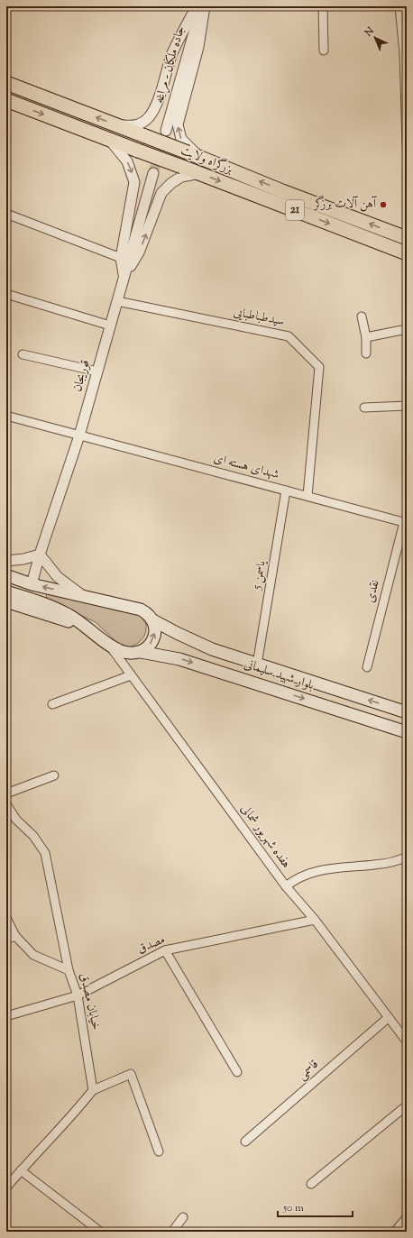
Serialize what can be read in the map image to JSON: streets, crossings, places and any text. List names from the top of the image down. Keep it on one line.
{"streets":{"highway":["بزرگراه ولایت","21"],"main road":["بلوار شهید سلیمانی"],"street":["جاده ملکان - مراغه","سیدطباطبایی","قوریجان","شهدای هسته ای","یاسمن 5","نقدی","هفده شهریور شمالی","مصدق","خیابان مصدق","قاسمی"]},"crossings":[["سیدطباطبایی","قوریجان"],["سیدطباطبایی","شهدای هسته ای"],["قوریجان","شهدای هسته ای"],["قوریجان","بلوار شهید سلیمانی"],["شهدای هسته ای","یاسمن 5"],["شهدای هسته ای","نقدی"],["یاسمن 5","بلوار شهید سلیمانی"],["بلوار شهید سلیمانی","هفده شهریور شمالی"],["هفده شهریور شمالی","مصدق"],["هفده شهریور شمالی","قاسمی"],["مصدق","خیابان مصدق"]],"places":["آهن آلات برزگر"],"scale_bar":"50 m","north":"top left"}
